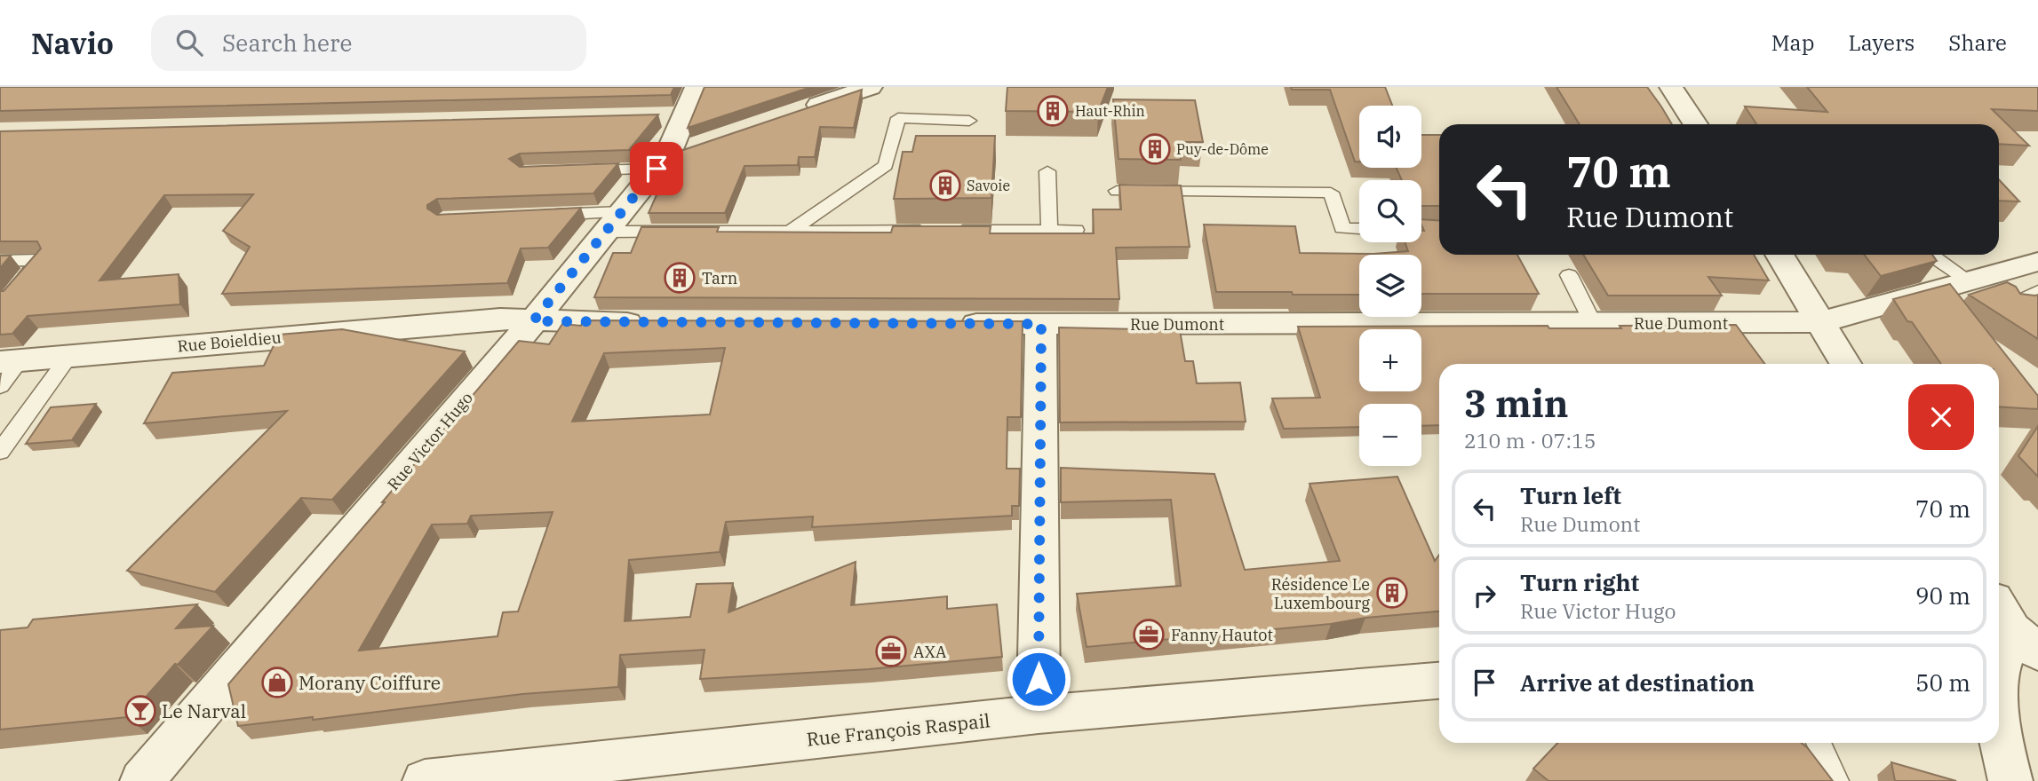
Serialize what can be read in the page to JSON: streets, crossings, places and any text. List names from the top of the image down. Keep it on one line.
{"streets":{"street":["Rue Dumont","Rue Boieldieu","Rue Victor Hugo","Rue François Raspail"]},"crossings":[["Rue Boieldieu","Rue Victor Hugo"]],"places":{"building":["Haut-Rhin","Puy-de-Dôme","Savoie","Tarn","Résidence Le Luxembourg"],"office":["Fanny Hautot","AXA"],"shop":["Morany Coiffure"],"bar":["Le Narval"]},"page":{"header":"Navio","search":"Search here","nav":["Map","Layers","Share"],"map_buttons":["+","−"],"turn":["70 m","Rue Dumont"],"heading":["3 min","210 m · 07:15"],"list":[{"name":"Turn left","note":"Rue Dumont","value":"70 m"},{"name":"Turn right","note":"Rue Victor Hugo","value":"90 m"},{"name":"Arrive at destination","value":"50 m"}]}}
